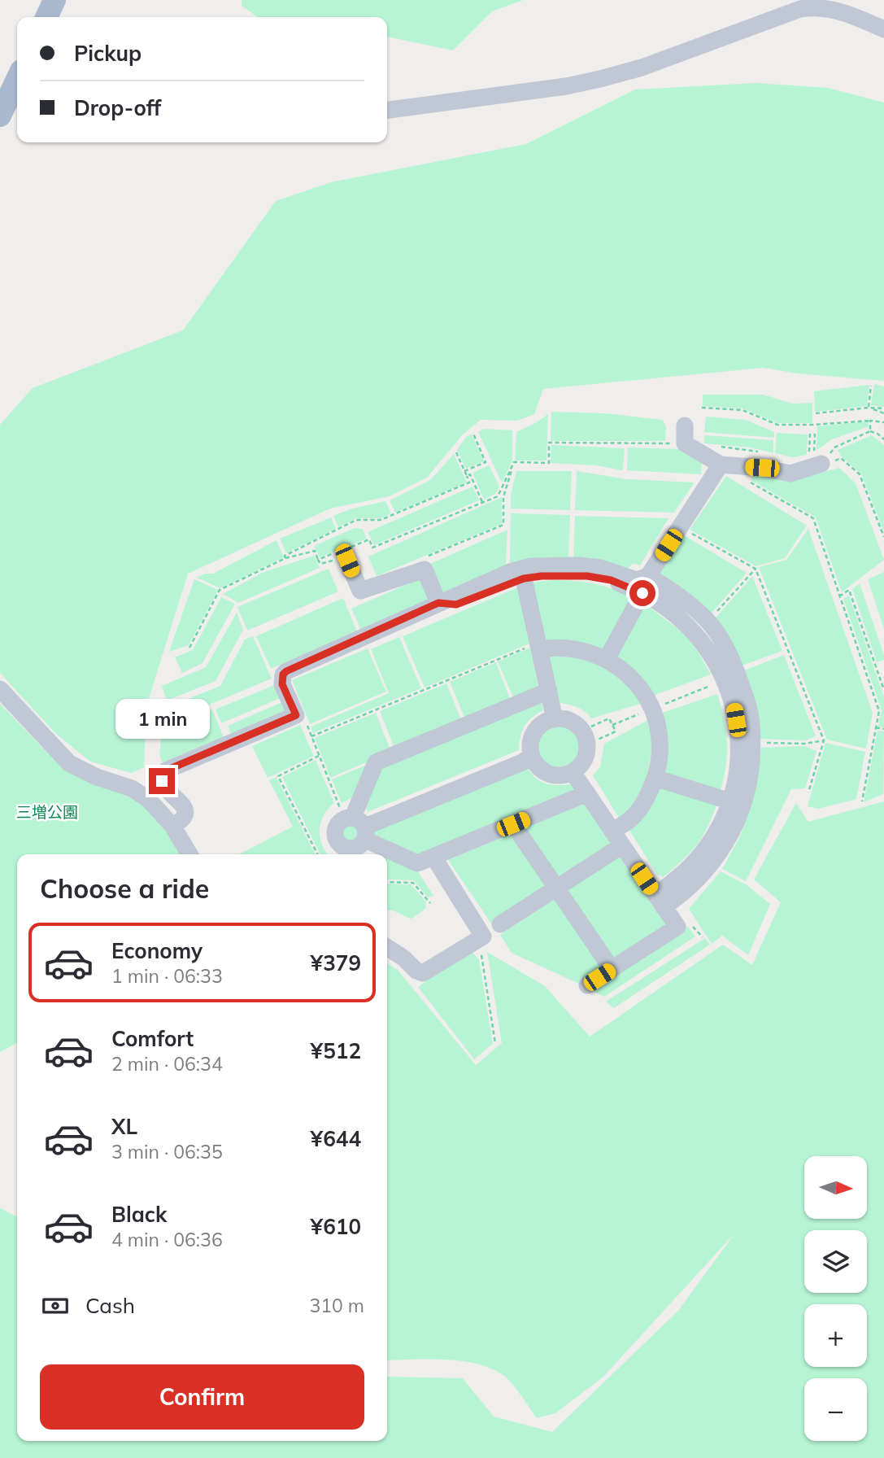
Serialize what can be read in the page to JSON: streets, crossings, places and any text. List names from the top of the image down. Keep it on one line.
{"parks":["三増公園"],"north":"right","page":{"banner":["Pickup","Drop-off"],"bubble":"1 min","heading":"Choose a ride","list":[{"name":"Economy","note":"1 min · 06:33","value":"¥379"},{"name":"Comfort","note":"2 min · 06:34","value":"¥512"},{"name":"XL","note":"3 min · 06:35","value":"¥644"},{"name":"Black","note":"4 min · 06:36","value":"¥610"}],"map_buttons":["+","−"],"pay":["Cash","310 m"],"buttons":"Confirm"}}
